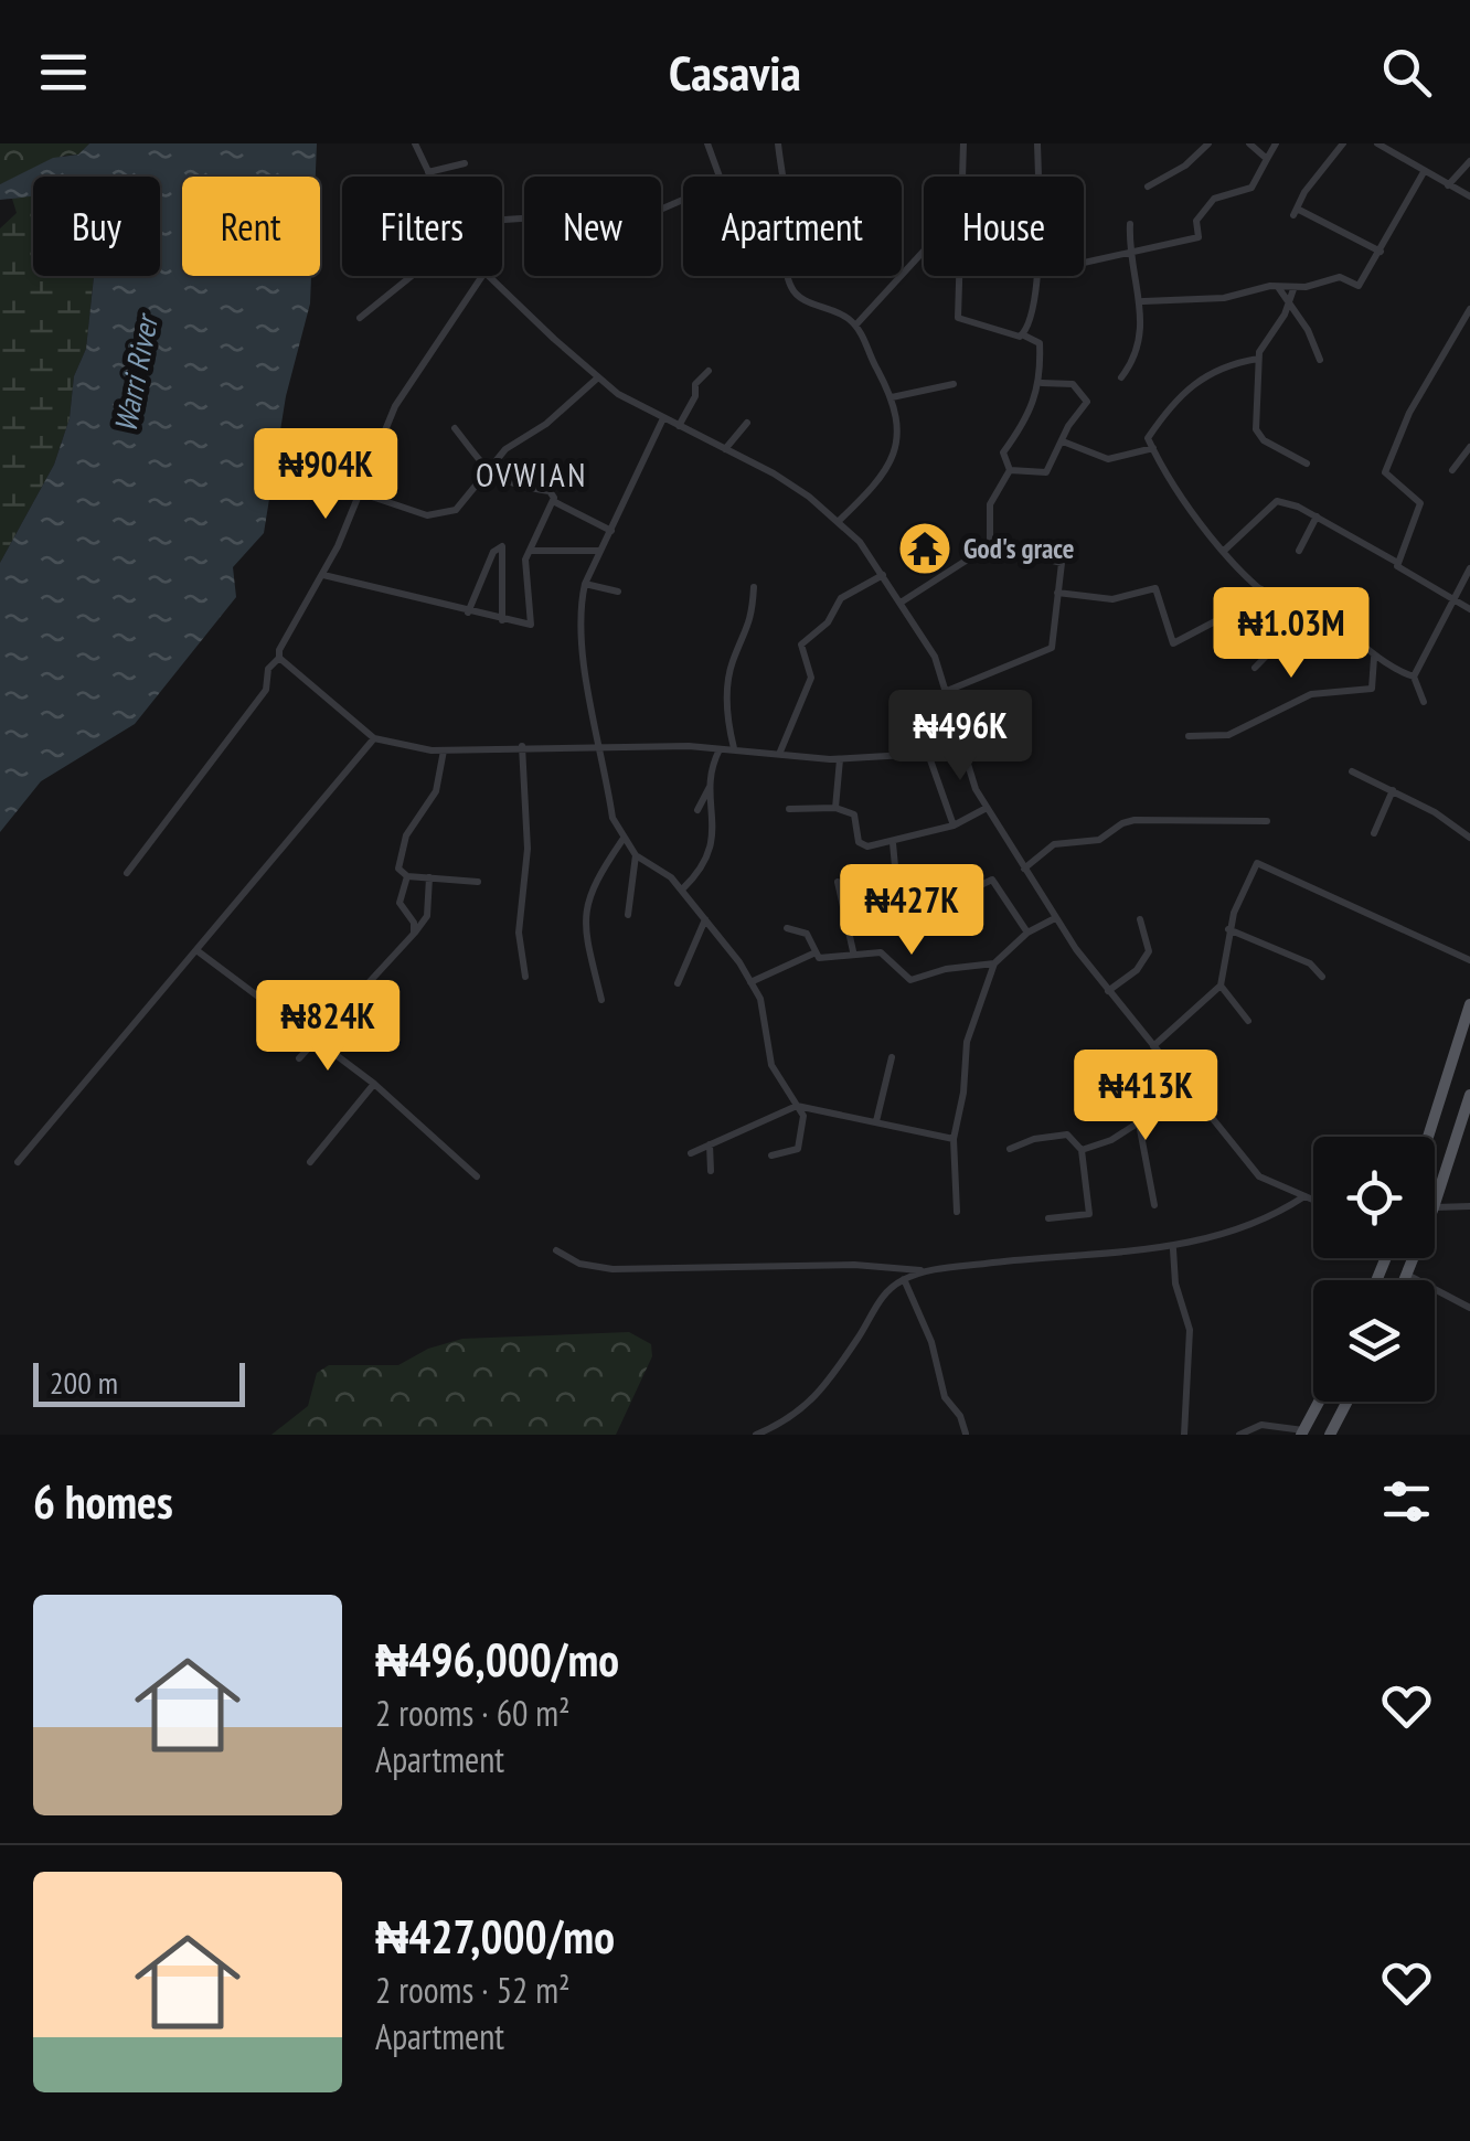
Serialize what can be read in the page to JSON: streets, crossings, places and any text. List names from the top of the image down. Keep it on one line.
{"districts":["OVWIAN"],"water":["Warri River"],"places":{"temple":["God's grace"]},"scale_bar":"200 m","page":{"header":"Casavia","chip":["Buy","Rent","Filters","New","Apartment","House"],"price":["₦904K","₦1.03M","₦496K","₦427K","₦824K","₦413K"],"scale":"200 m","heading":"6 homes","list":[{"name":"₦496,000/mo","note":"2 rooms · 60 m² · Apartment"},{"name":"₦427,000/mo","note":"2 rooms · 52 m² · Apartment"}]}}
